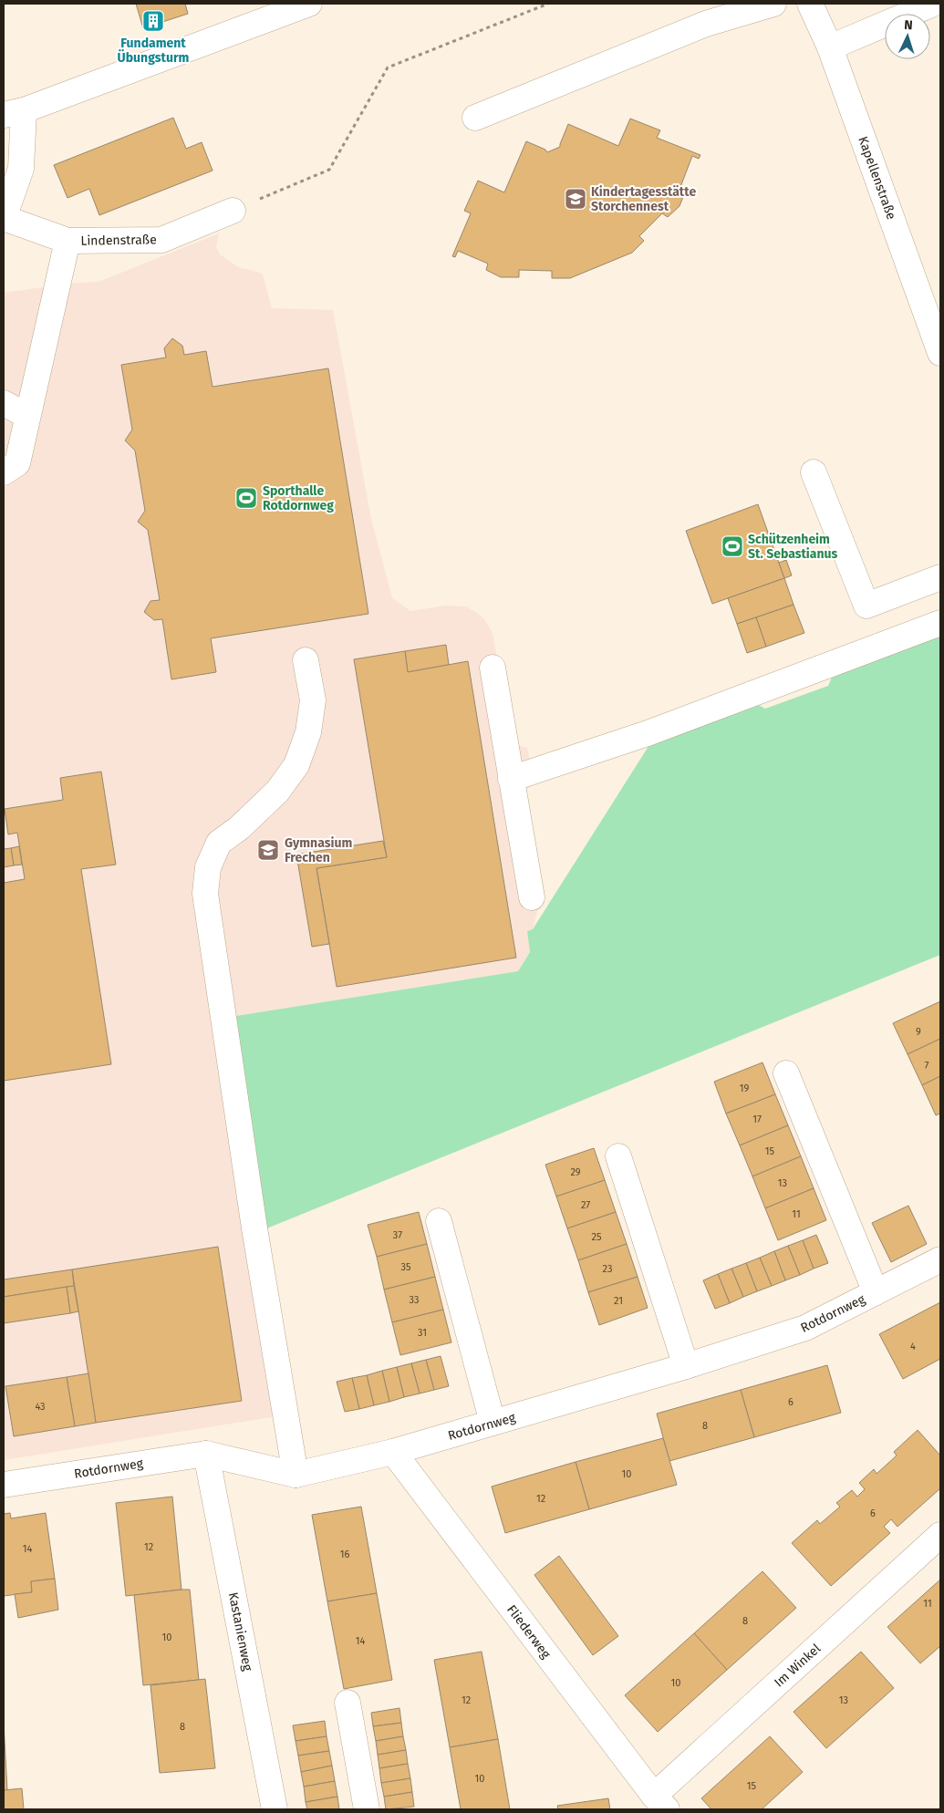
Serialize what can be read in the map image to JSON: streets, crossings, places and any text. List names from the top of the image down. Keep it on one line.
{"streets":{"street":["Kapellenstraße","Lindenstraße","Rotdornweg","Kastanienweg","Fliederweg","Im Winkel"]},"crossings":[["Rotdornweg","Kastanienweg"],["Rotdornweg","Fliederweg"],["Fliederweg","Im Winkel"]],"places":{"building":["Fundament Übungsturm"],"school or university":["Kindertagesstätte Storchennest","Gymnasium Frechen"],"sports":["Sporthalle Rotdornweg","Schützenheim St. Sebastianus"]},"house_numbers":["9","7","19","17","15","29","13","27","11","37","25","35","23","33","21","31","4","6","43","8","10","12","6","12","14","16","11","8","10","14","10","12","13","8","10","15"],"north":"top"}
